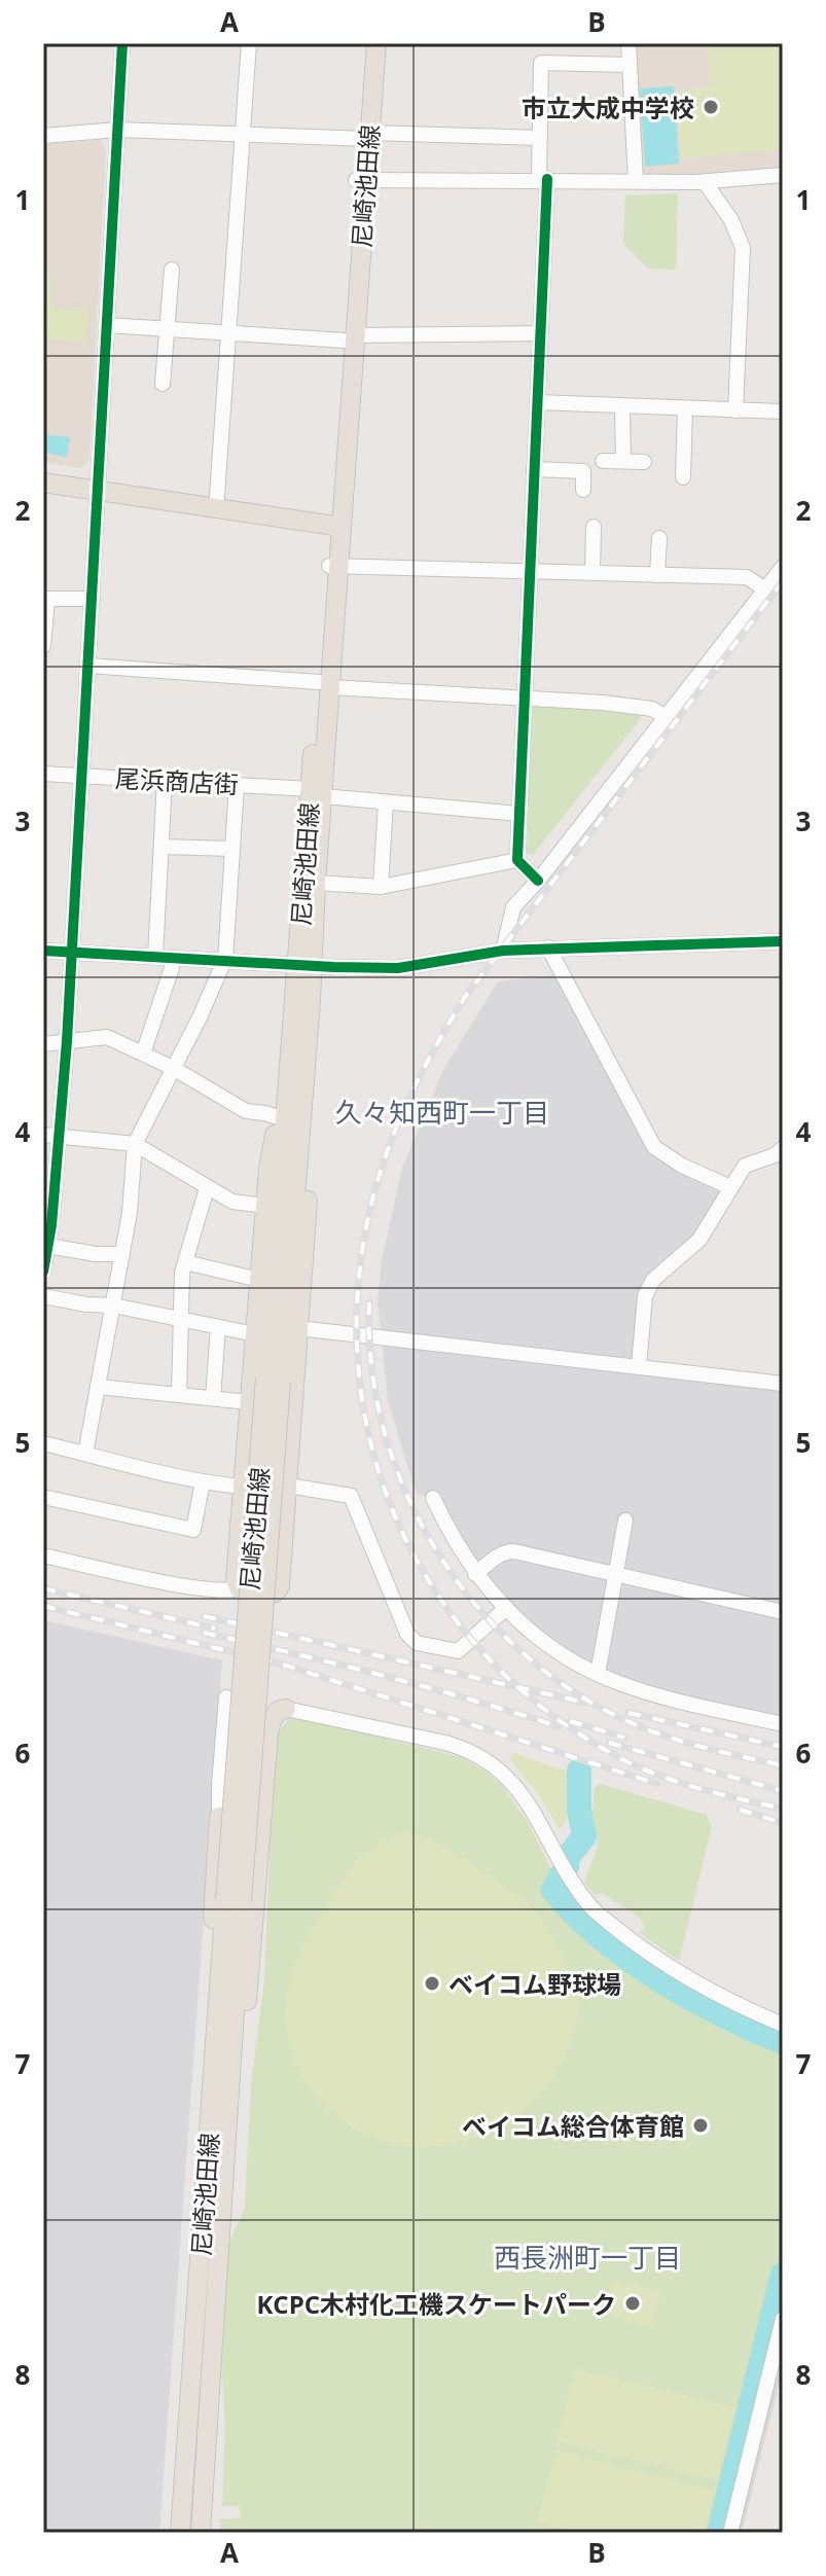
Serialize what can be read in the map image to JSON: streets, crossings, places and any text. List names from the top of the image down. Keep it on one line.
{"streets":{"main road":["尼崎池田線"],"street":["尾浜商店街"]},"crossings":[["尼崎池田線","尾浜商店街"]],"districts":["久々知西町一丁目","西長洲町一丁目"],"places":["市立大成中学校","ベイコム野球場","ベイコム総合体育館","KCPC木村化工機スケートパーク"],"grid":{"columns":["A","B"],"rows":["1","2","3","4","5","6","7","8"]}}
